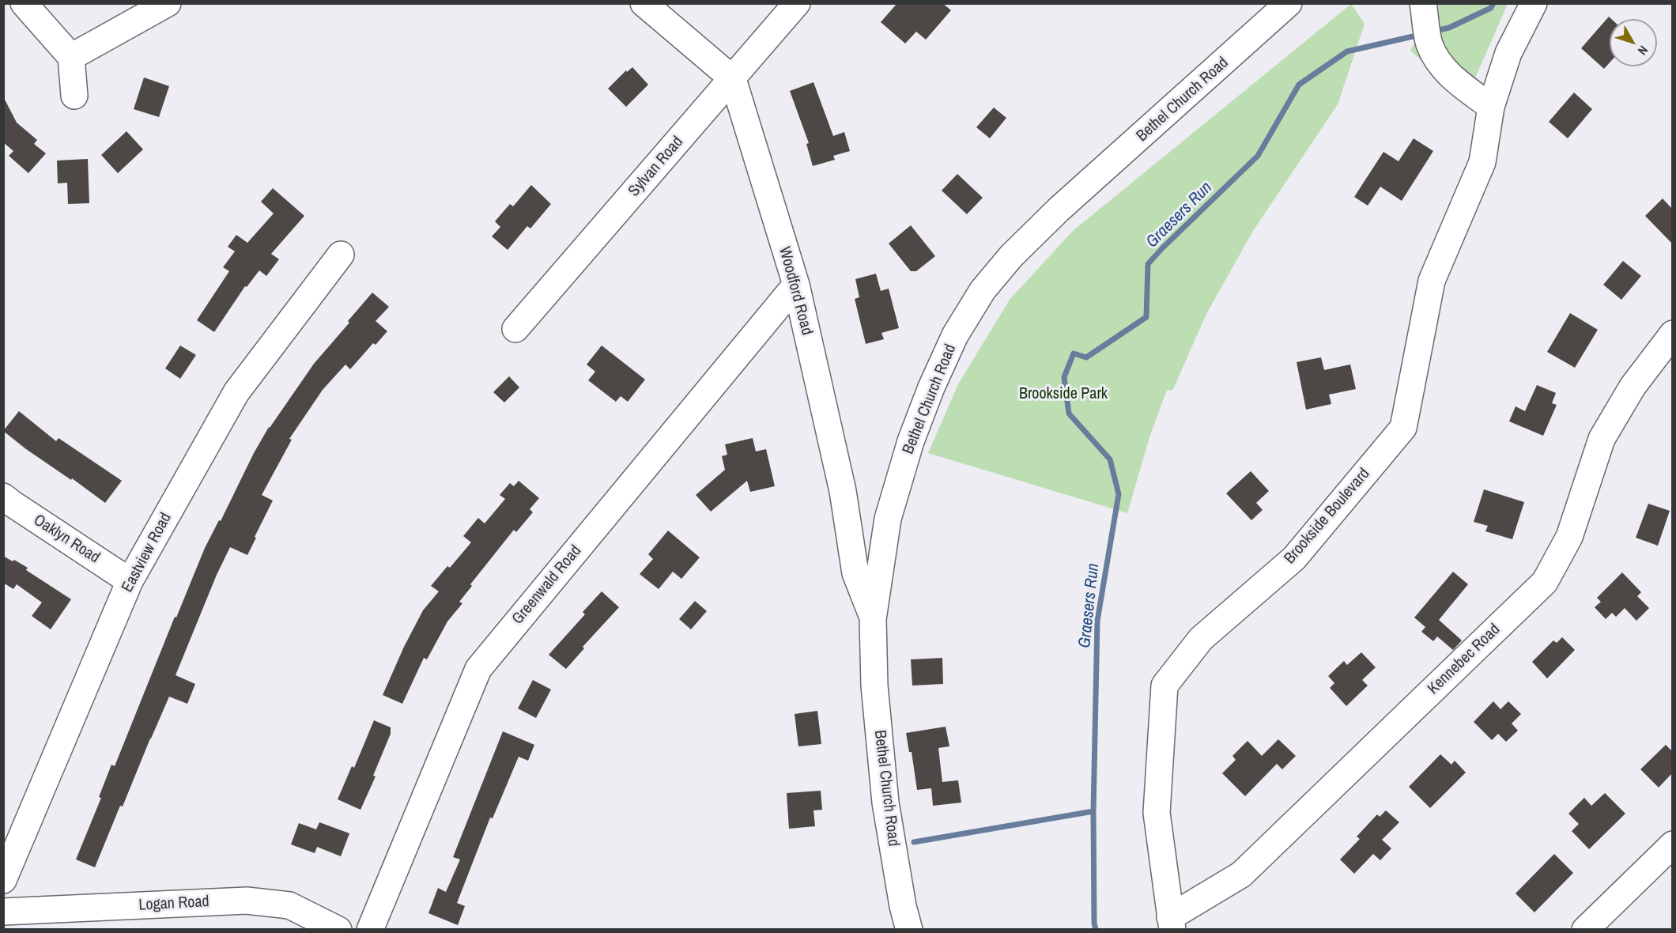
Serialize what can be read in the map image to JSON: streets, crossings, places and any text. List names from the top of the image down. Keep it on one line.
{"streets":{"street":["Bethel Church Road","Sylvan Road","Woodford Road","Brookside Boulevard","Oaklyn Road","Eastview Road","Greenwald Road","Kennebec Road","Logan Road"]},"crossings":[["Bethel Church Road","Woodford Road"],["Sylvan Road","Woodford Road"],["Woodford Road","Greenwald Road"],["Brookside Boulevard","Kennebec Road"],["Oaklyn Road","Eastview Road"]],"water":["Graesers Run"],"parks":["Brookside Park"],"north":"bottom right"}
